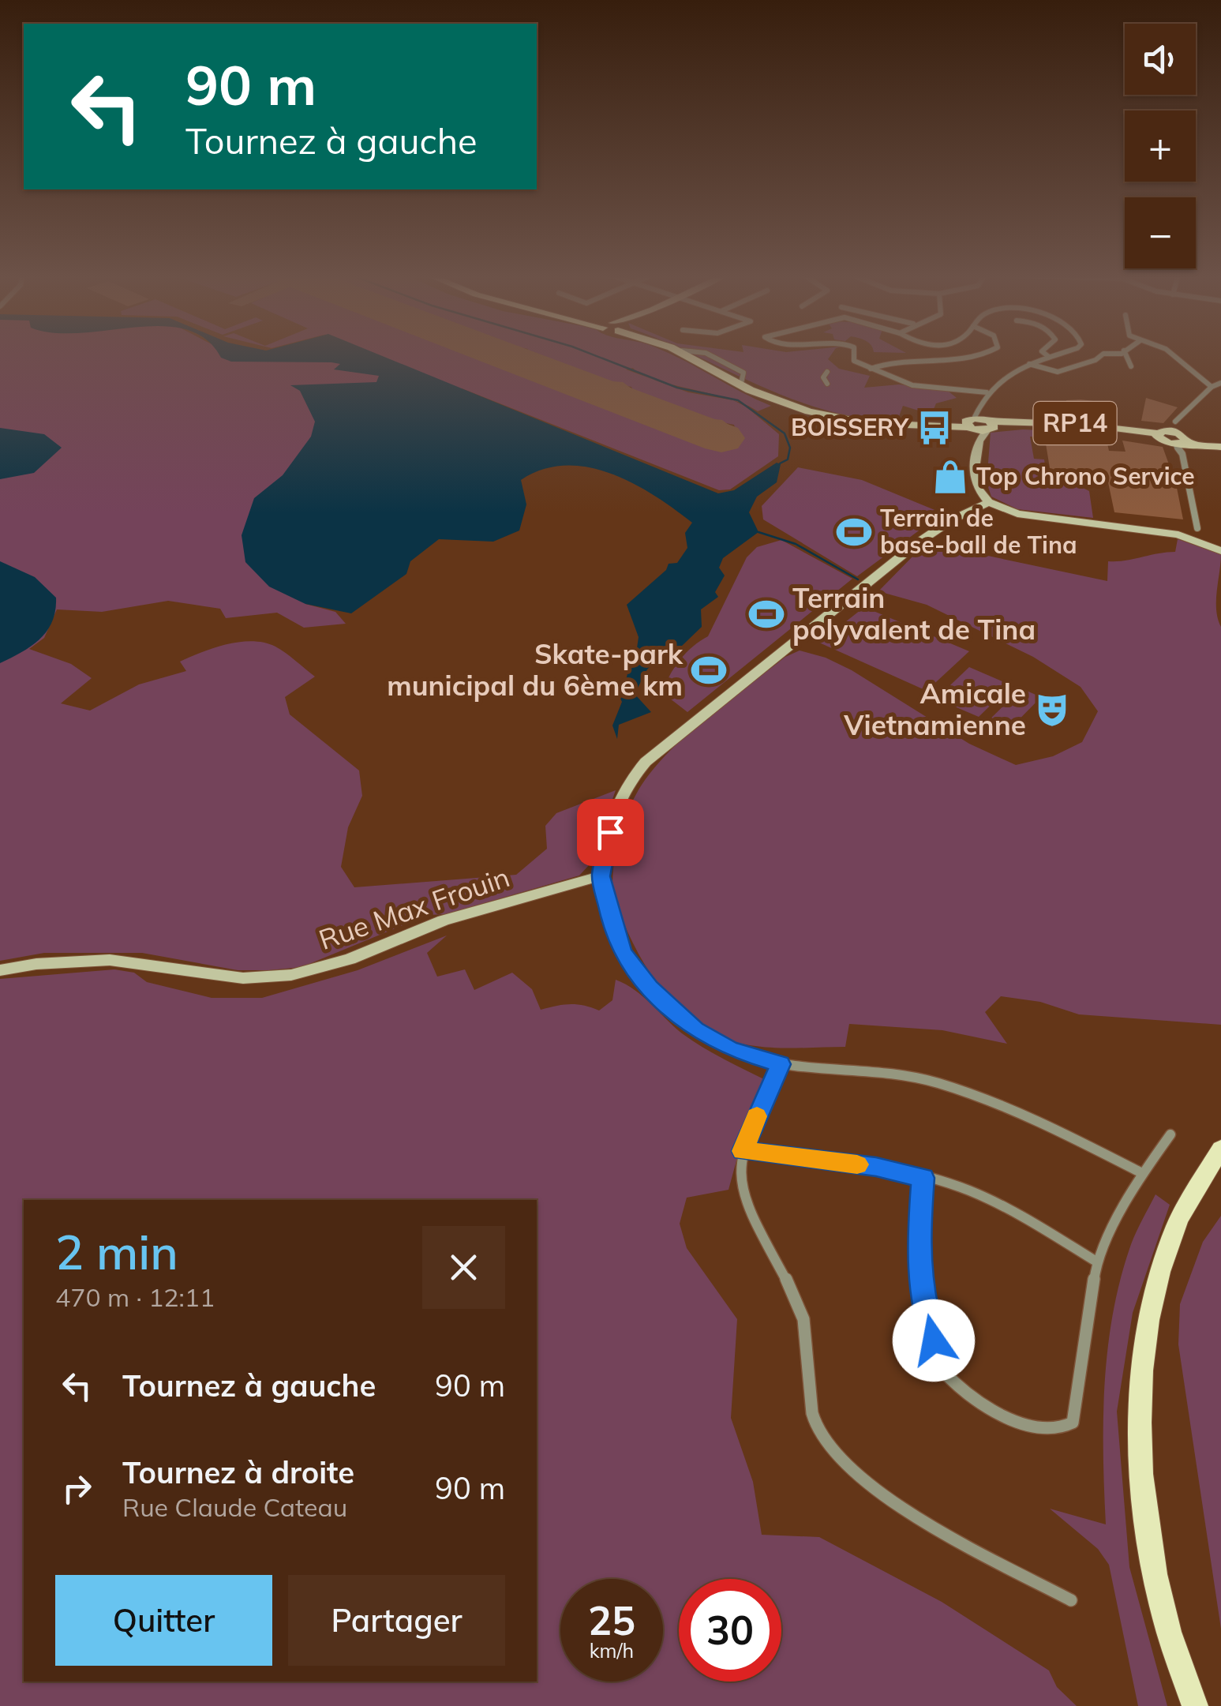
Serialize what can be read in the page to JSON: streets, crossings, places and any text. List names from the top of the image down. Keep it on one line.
{"streets":{"main road":["RP14"],"street":["Rue Max Frouin"]},"places":{"bus stop":["BOISSERY"],"shop":["Top Chrono Service"],"sports":["Terrain de base-ball de Tina","Terrain polyvalent de Tina","Skate-park municipal du 6ème km"],"theatre":["Amicale Vietnamienne"]},"page":{"map_buttons":["+","−"],"turn":["90 m","Tournez à gauche"],"heading":["2 min","470 m · 12:11"],"list":[{"name":"Tournez à gauche","value":"90 m"},{"name":"Tournez à droite","note":"Rue Claude Cateau","value":"90 m"}],"buttons":["Quitter","Partager"],"speed":"25 km/h","limit":"30"}}
